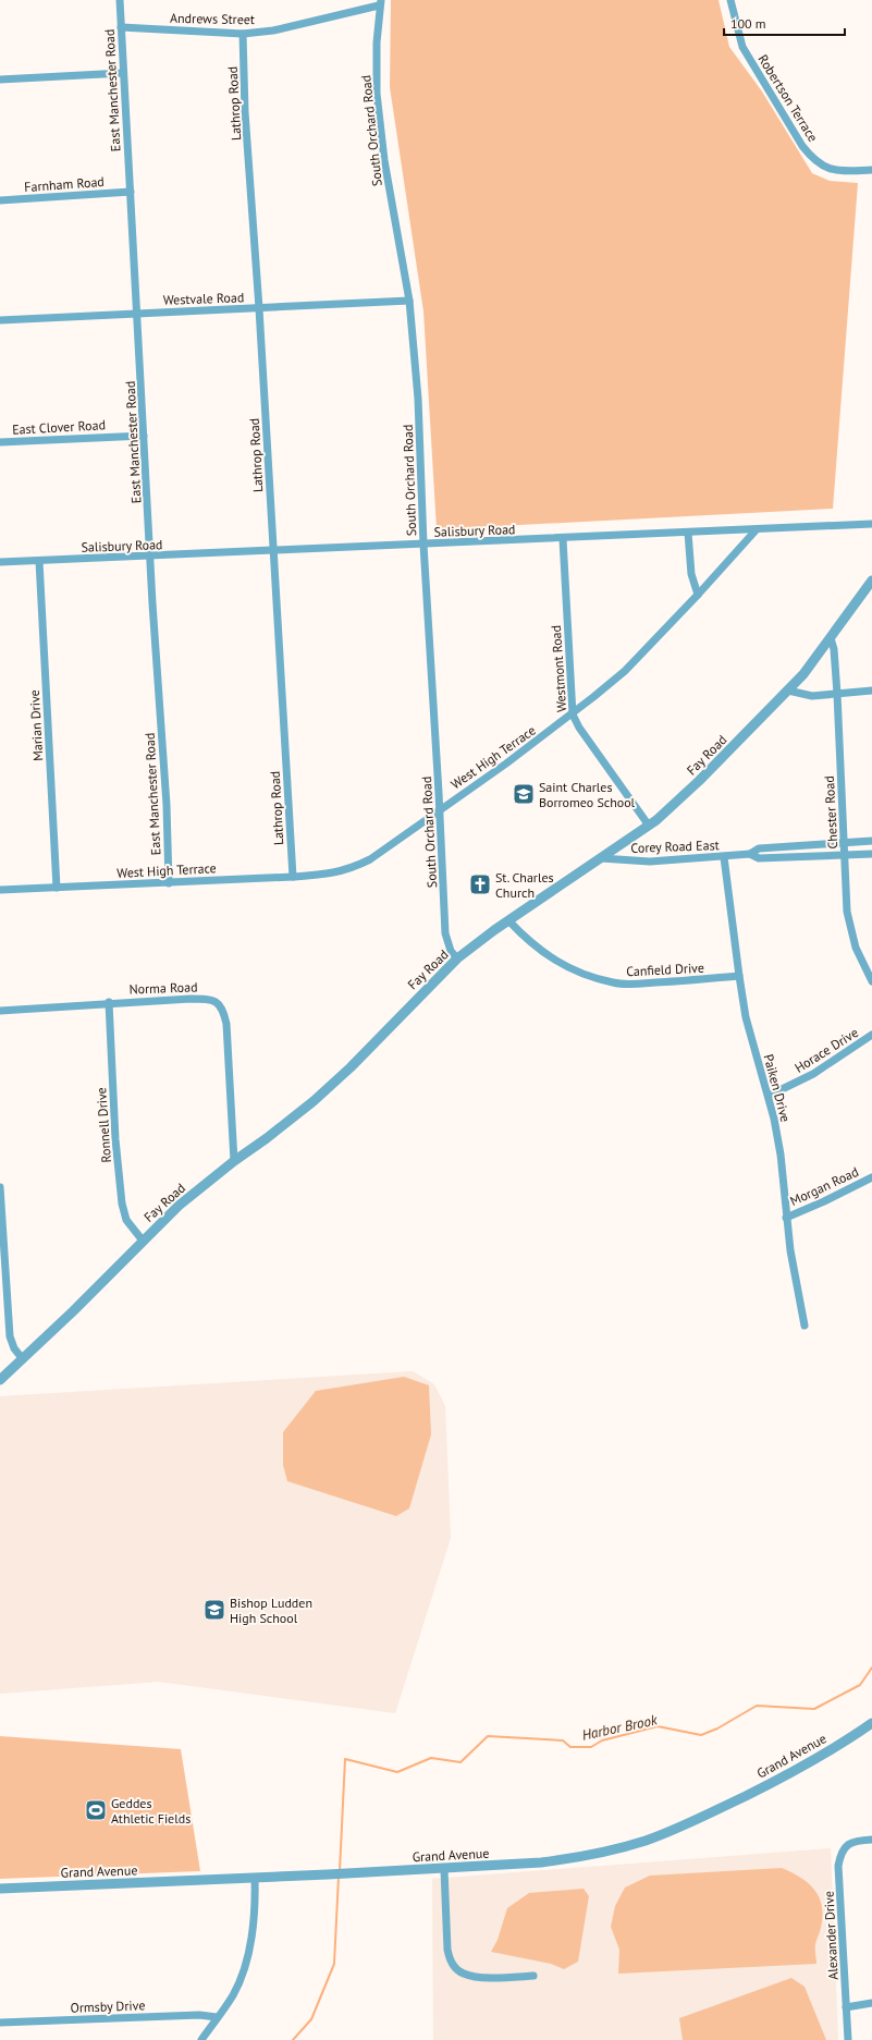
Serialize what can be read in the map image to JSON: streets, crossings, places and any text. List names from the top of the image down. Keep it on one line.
{"streets":{"street":["Andrews Street","East Manchester Road","Robertson Terrace","Lathrop Road","South Orchard Road","Farnham Road","Westvale Road","East Clover Road","Salisbury Road","Westmont Road","Marian Drive","Fay Road","West High Terrace","Chester Road","Corey Road East","Canfield Drive","Norma Road","Horace Drive","Paiken Drive","Ronnell Drive","Morgan Road","Grand Avenue","Alexander Drive","Ormsby Drive"]},"crossings":[["Andrews Street","East Manchester Road"],["Andrews Street","Lathrop Road"],["Andrews Street","South Orchard Road"],["East Manchester Road","Farnham Road"],["East Manchester Road","Westvale Road"],["East Manchester Road","East Clover Road"],["East Manchester Road","Salisbury Road"],["East Manchester Road","West High Terrace"],["Lathrop Road","Westvale Road"],["Lathrop Road","Salisbury Road"],["Lathrop Road","West High Terrace"],["South Orchard Road","Westvale Road"],["South Orchard Road","Salisbury Road"],["South Orchard Road","Fay Road"],["South Orchard Road","West High Terrace"],["Salisbury Road","Westmont Road"],["Salisbury Road","Marian Drive"],["Salisbury Road","West High Terrace"],["Westmont Road","Fay Road"],["Westmont Road","West High Terrace"],["Marian Drive","West High Terrace"],["Fay Road","Chester Road"],["Fay Road","Corey Road East"],["Fay Road","Canfield Drive"],["Fay Road","Norma Road"],["Fay Road","Ronnell Drive"],["Chester Road","Corey Road East"],["Corey Road East","Paiken Drive"],["Canfield Drive","Paiken Drive"],["Norma Road","Ronnell Drive"],["Horace Drive","Paiken Drive"],["Paiken Drive","Morgan Road"]],"water":["Harbor Brook"],"places":{"school or university":["Saint Charles Borromeo School","Bishop Ludden High School"],"church":["St. Charles Church"],"sports":["Geddes Athletic Fields"]},"scale_bar":"100 m"}
